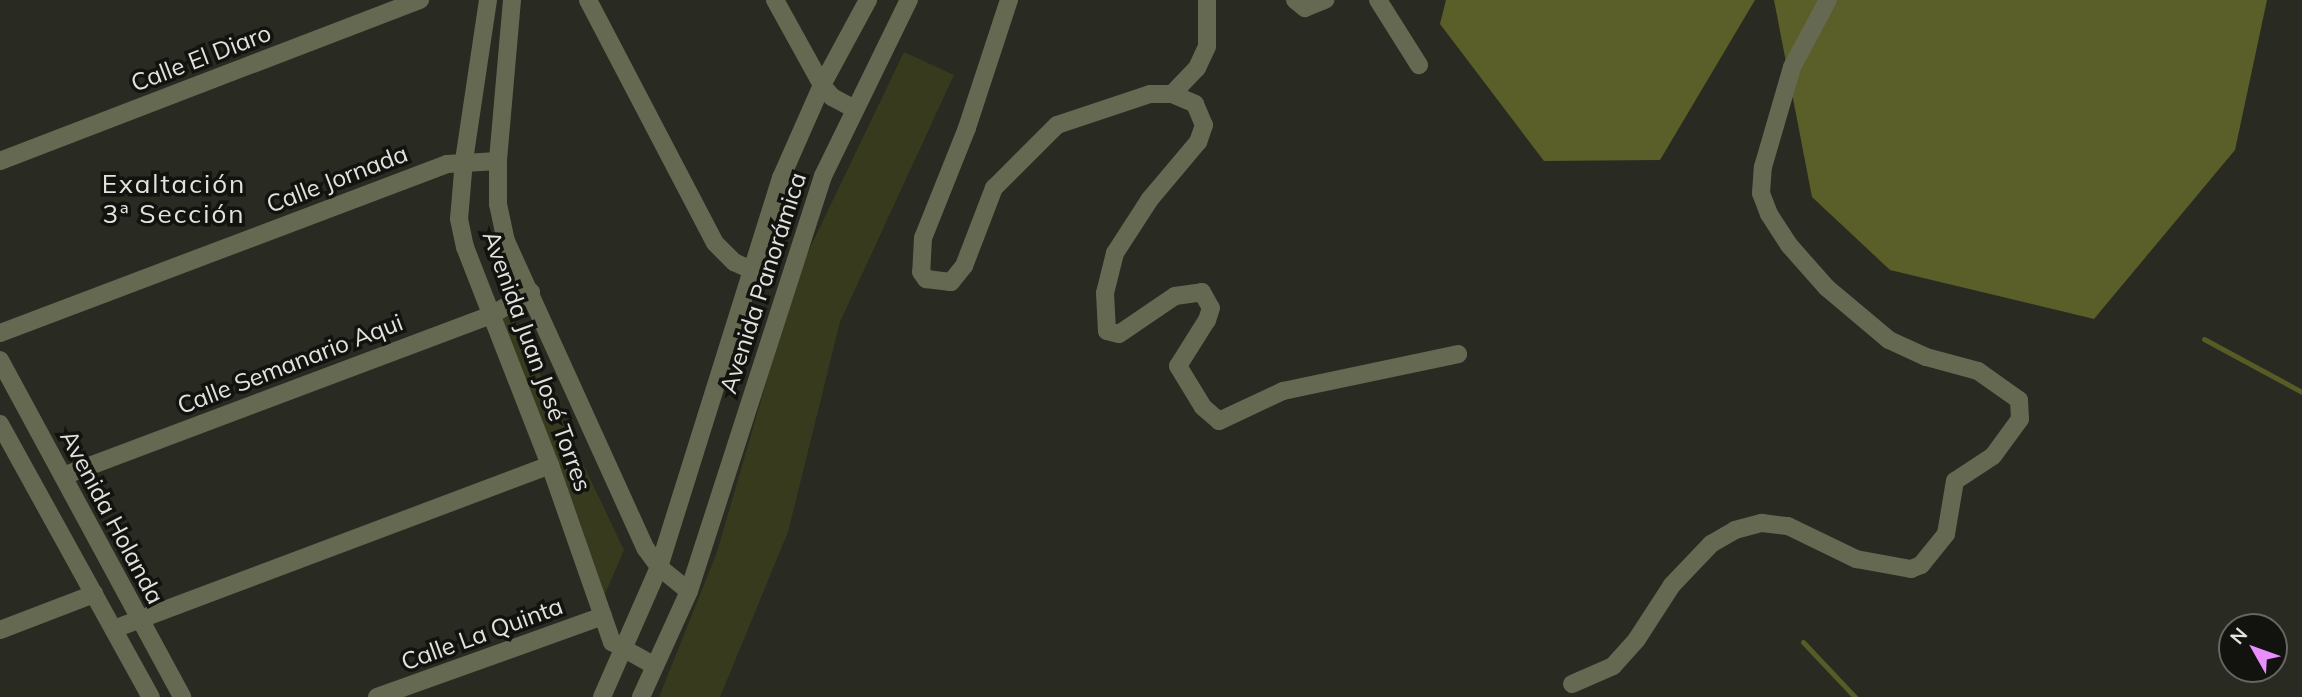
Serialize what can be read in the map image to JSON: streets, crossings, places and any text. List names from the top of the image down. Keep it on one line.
{"streets":{"street":["Calle El Diaro","Calle Jornada","Avenida Panorámica","Avenida Juan José Torres","Calle Semanario Aqui","Avenida Holanda","Calle La Quinta"]},"crossings":[["Calle Jornada","Avenida Juan José Torres"],["Avenida Panorámica","Avenida Juan José Torres"],["Avenida Juan José Torres","Calle Semanario Aqui"],["Avenida Juan José Torres","Calle La Quinta"],["Calle Semanario Aqui","Avenida Holanda"]],"districts":["Exaltación 3ª Sección"],"north":"top left"}
